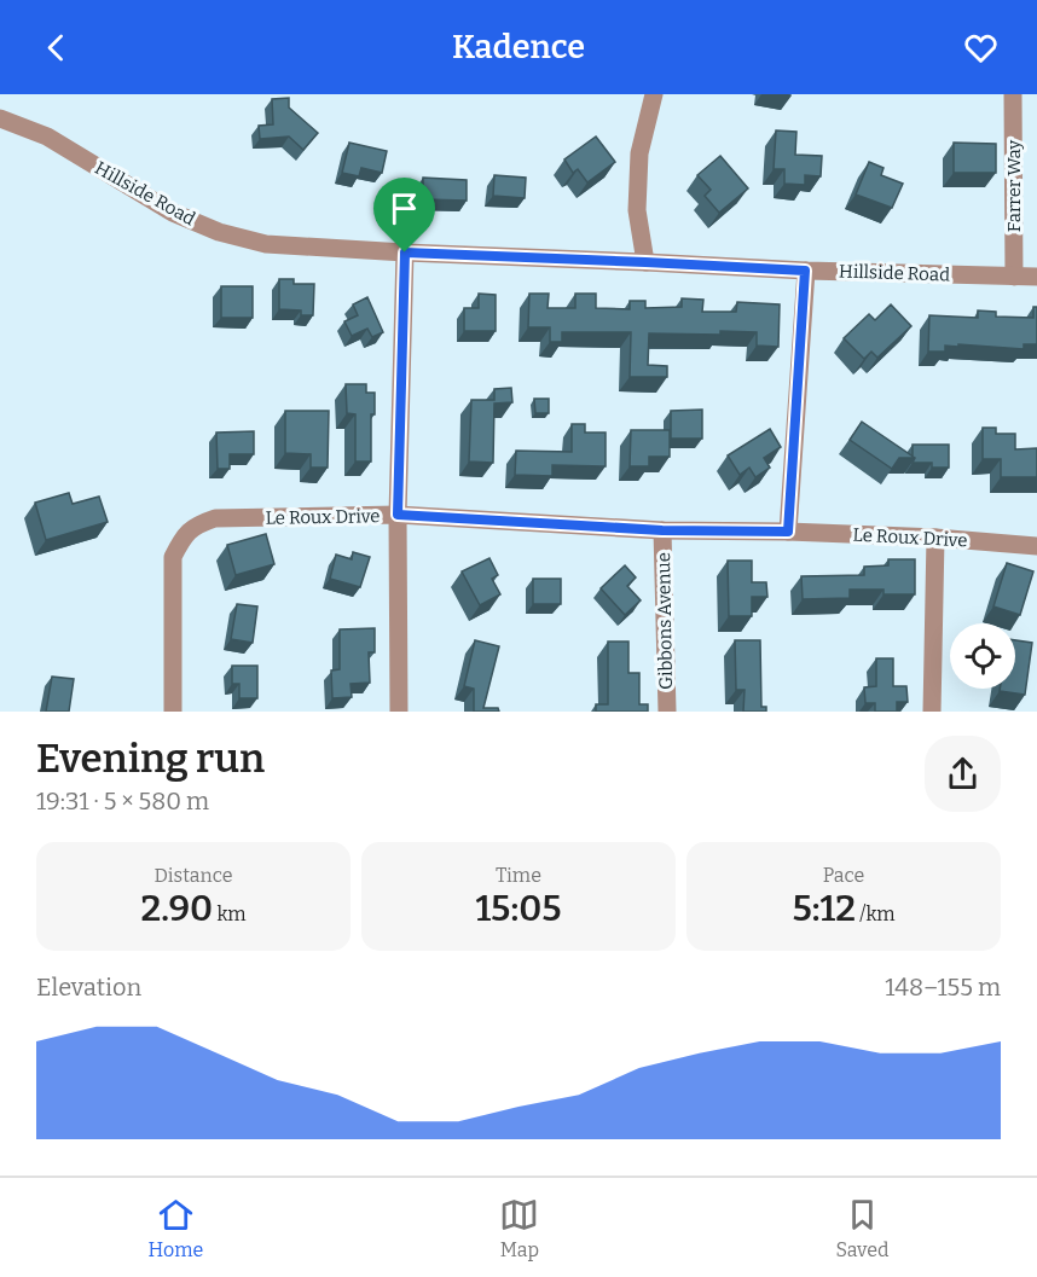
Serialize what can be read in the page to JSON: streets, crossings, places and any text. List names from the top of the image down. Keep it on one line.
{"streets":{"street":["Farrer Way","Hillside Road","Le Roux Drive","Gibbons Avenue"]},"crossings":[["Farrer Way","Hillside Road"],["Le Roux Drive","Gibbons Avenue"]],"page":{"header":"Kadence","heading":["Evening run","19:31 · 5 × 580 m"],"stats":[["Distance","2.90 km"],["Time","15:05"],["Pace","5:12 /km"]],"chart":["Elevation","148–155 m"],"tabs":["Home","Map","Saved"]}}
